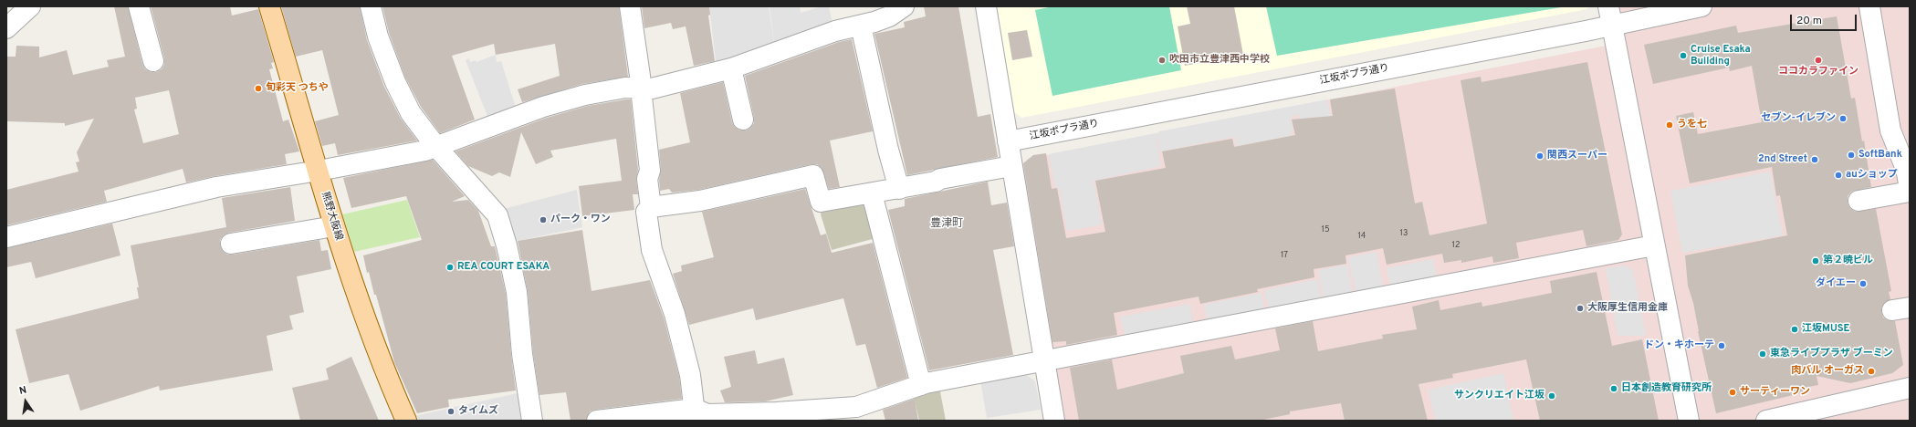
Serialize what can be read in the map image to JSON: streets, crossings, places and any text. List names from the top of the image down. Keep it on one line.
{"streets":{"main road":["熊野大阪線"],"street":["江坂ポプラ通り"]},"districts":["豊津町"],"places":["Cruise Esaka Building","吹田市立豊津西中学校","ココカラファイン","旬彩天 つちや","セブン-イレブン","うを七","SoftBank","関西スーパー","2nd Street","auショップ","パーク・ワン","第２暁ビル","REA COURT ESAKA","ダイエー","大阪厚生信用金庫","江坂MUSE","ドン・キホーテ","東急ライブプラザ ブーミン","肉バル オーガス","日本創造教育研究所","サーティーワン","サンクリエイト江坂","タイムズ"],"house_numbers":["15","13","14","12","17"],"scale_bar":"20 m","north":"top"}
